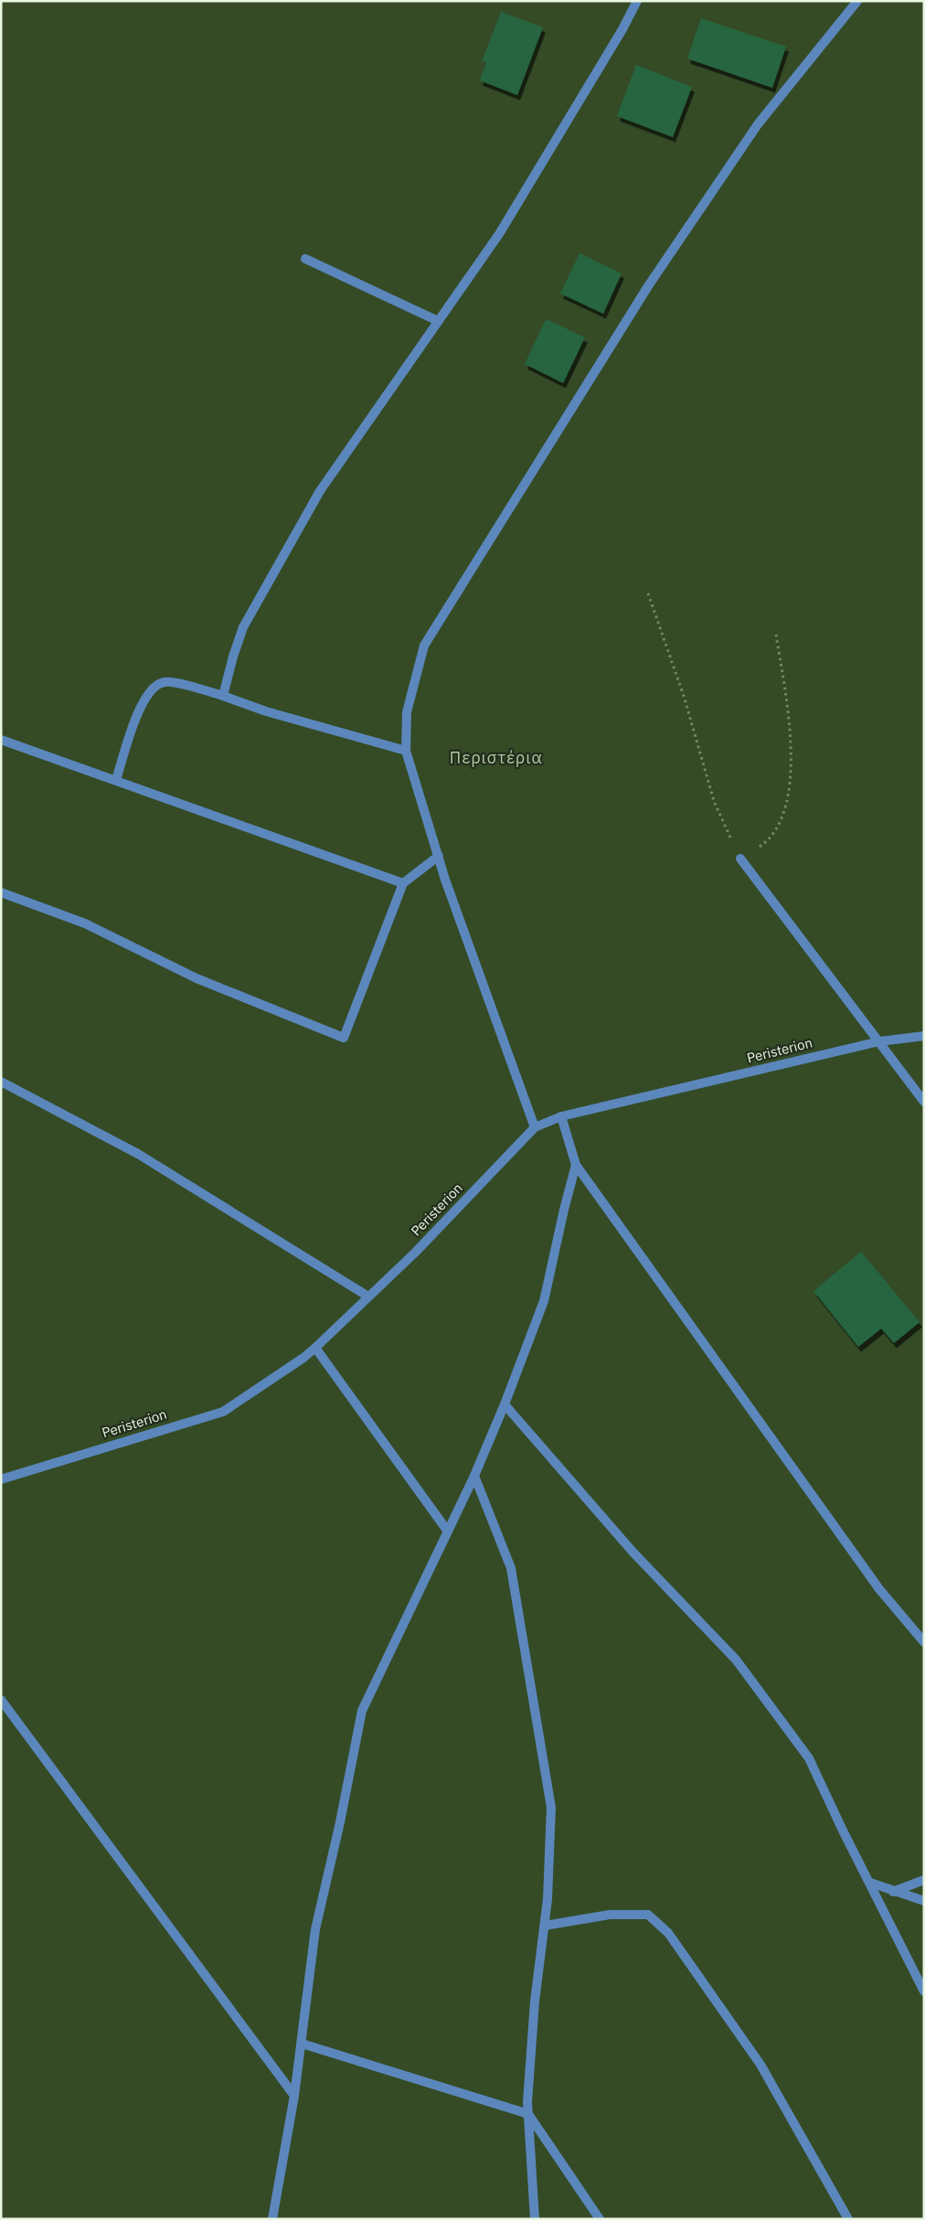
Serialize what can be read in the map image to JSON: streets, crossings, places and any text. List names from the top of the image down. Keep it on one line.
{"streets":{"street":["Peristerion"]},"districts":["Περιστέρια"]}
